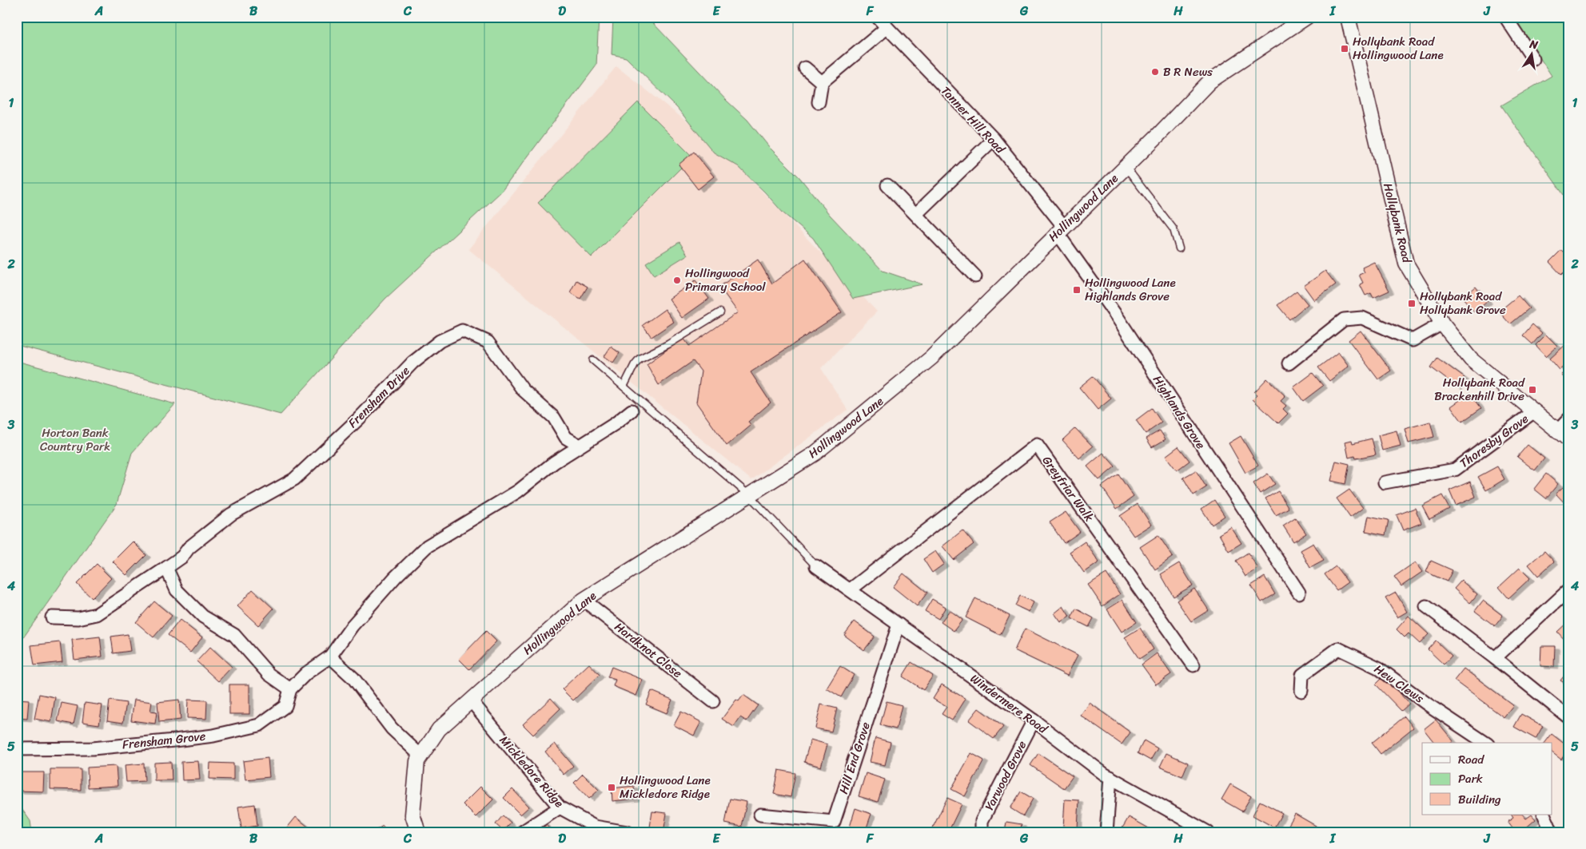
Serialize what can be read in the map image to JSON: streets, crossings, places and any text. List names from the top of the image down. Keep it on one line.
{"streets":{"street":["Tanner Hill Road","Hollingwood Lane","Hollybank Road","Frensham Drive","Highlands Grove","Thoresby Grove","Greyfriar Walk","Hardknot Close","Hew Clews","Windermere Road","Frensham Grove","Hill End Grove","Mickledore Ridge","Yarwood Grove"]},"crossings":[["Tanner Hill Road","Hollingwood Lane"],["Tanner Hill Road","Highlands Grove"],["Hollingwood Lane","Highlands Grove"],["Hollingwood Lane","Hardknot Close"],["Hollingwood Lane","Mickledore Ridge"],["Hollybank Road","Thoresby Grove"],["Greyfriar Walk","Windermere Road"],["Windermere Road","Hill End Grove"],["Windermere Road","Yarwood Grove"]],"parks":["Horton Bank Country Park"],"places":{"transit":["Hollybank Road Hollingwood Lane","Hollingwood Lane Highlands Grove","Hollybank Road Hollybank Grove","Hollybank Road Brackenhill Drive","Hollingwood Lane Mickledore Ridge"],"other":["B R News","Hollingwood Primary School"]},"legend":["Road","Park","Building"],"north":"top","grid":{"columns":["A","B","C","D","E","F","G","H","I","J"],"rows":["1","2","3","4","5"]}}
